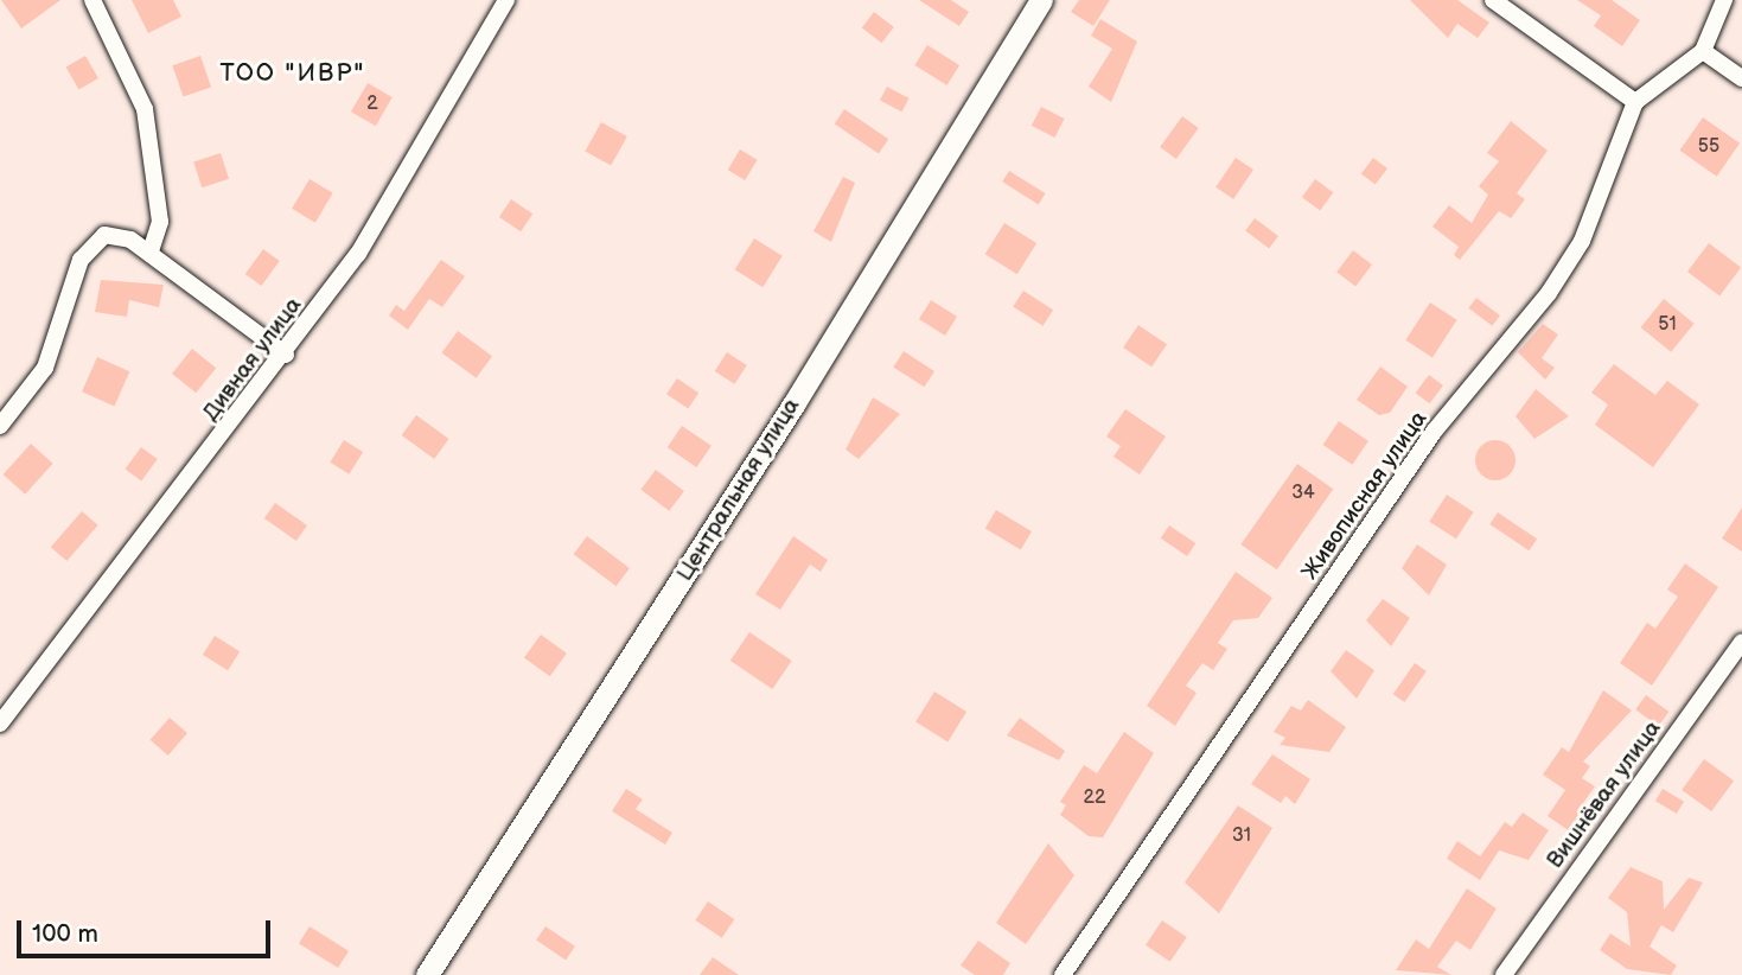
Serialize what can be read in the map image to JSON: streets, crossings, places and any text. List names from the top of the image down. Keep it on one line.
{"streets":{"street":["Дивная улица","Центральная улица","Живописная улица","Вишнёвая улица"]},"districts":["ТОО \"ИВР\""],"house_numbers":["2","55","51","34","22","31"],"scale_bar":"100 m"}
